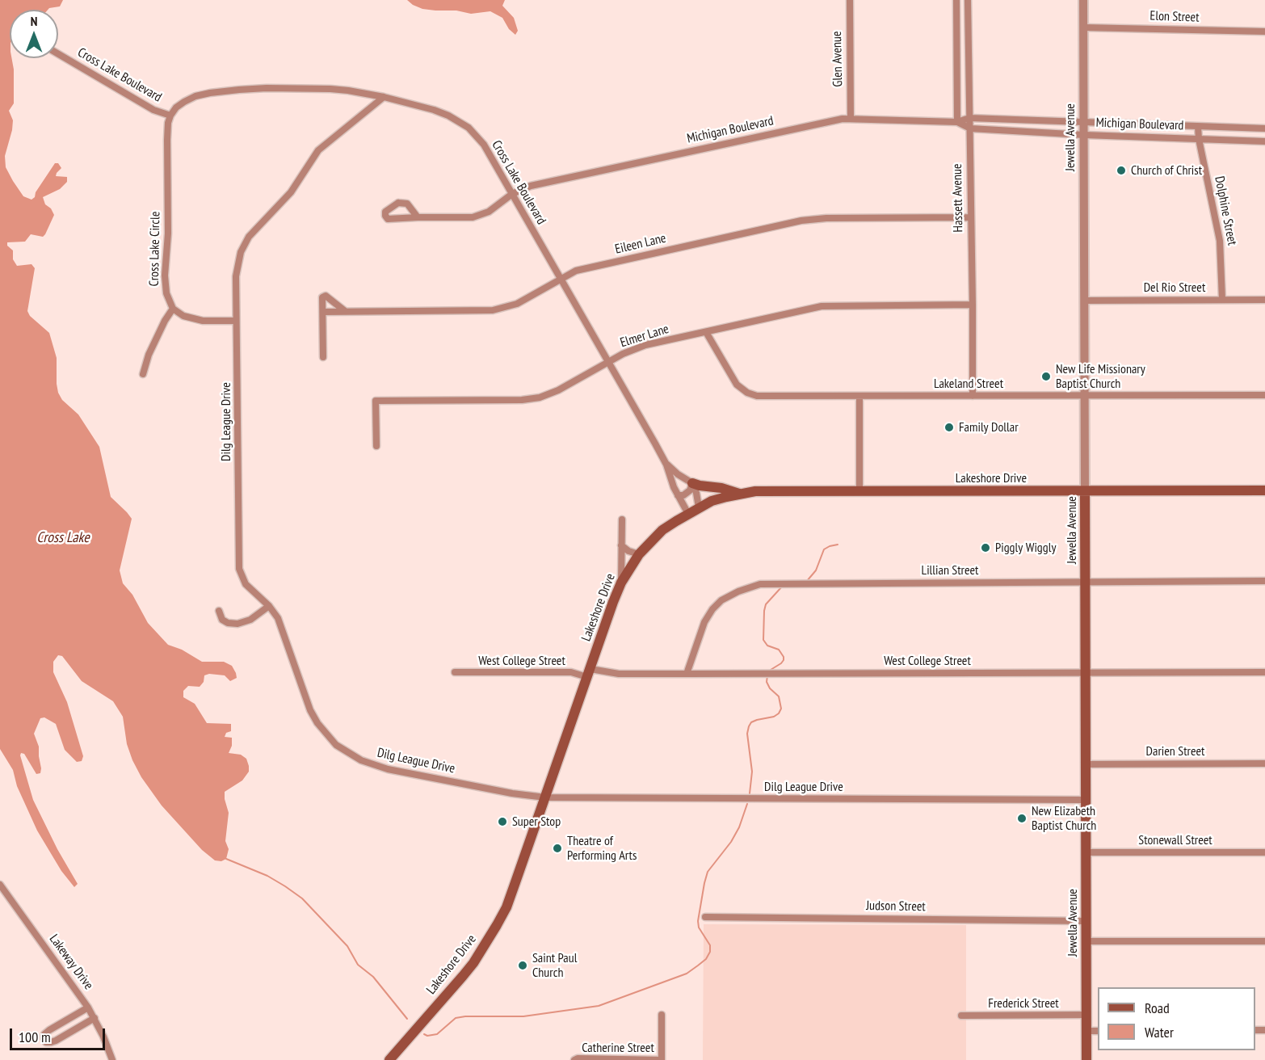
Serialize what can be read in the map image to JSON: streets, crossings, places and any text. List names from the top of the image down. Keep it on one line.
{"streets":{"main road":["Jewella Avenue","Lakeshore Drive"],"street":["Elon Street","Glen Avenue","Cross Lake Boulevard","Michigan Boulevard","Hassett Avenue","Dolphine Street","Eileen Lane","Cross Lake Circle","Del Rio Street","Elmer Lane","Lakeland Street","Dilg League Drive","Lillian Street","West College Street","Darien Street","Stonewall Street","Judson Street","Lakeway Drive","Frederick Street","Catherine Street"]},"crossings":[["Elon Street","Jewella Avenue"],["Glen Avenue","Michigan Boulevard"],["Cross Lake Boulevard","Michigan Boulevard"],["Cross Lake Boulevard","Eileen Lane"],["Cross Lake Boulevard","Cross Lake Circle"],["Cross Lake Boulevard","Elmer Lane"],["Cross Lake Boulevard","Dilg League Drive"],["Cross Lake Boulevard","Lakeshore Drive"],["Michigan Boulevard","Jewella Avenue"],["Michigan Boulevard","Hassett Avenue"],["Michigan Boulevard","Dolphine Street"],["Jewella Avenue","Del Rio Street"],["Jewella Avenue","Lakeland Street"],["Jewella Avenue","Dilg League Drive"],["Jewella Avenue","Lakeshore Drive"],["Jewella Avenue","Lillian Street"],["Jewella Avenue","West College Street"],["Jewella Avenue","Darien Street"],["Jewella Avenue","Stonewall Street"],["Jewella Avenue","Judson Street"],["Jewella Avenue","Frederick Street"],["Hassett Avenue","Eileen Lane"],["Hassett Avenue","Elmer Lane"],["Hassett Avenue","Lakeland Street"],["Dolphine Street","Del Rio Street"],["Elmer Lane","Lakeland Street"],["Dilg League Drive","Lakeshore Drive"],["Lakeshore Drive","West College Street"],["Lillian Street","West College Street"]],"water":["Cross Lake"],"places":["Church of Christ","New Life Missionary Baptist Church","Family Dollar","Piggly Wiggly","New Elizabeth Baptist Church","Super Stop","Theatre of Performing Arts","Saint Paul Church"],"legend":["Road","Water"],"scale_bar":"100 m","north":"top"}
